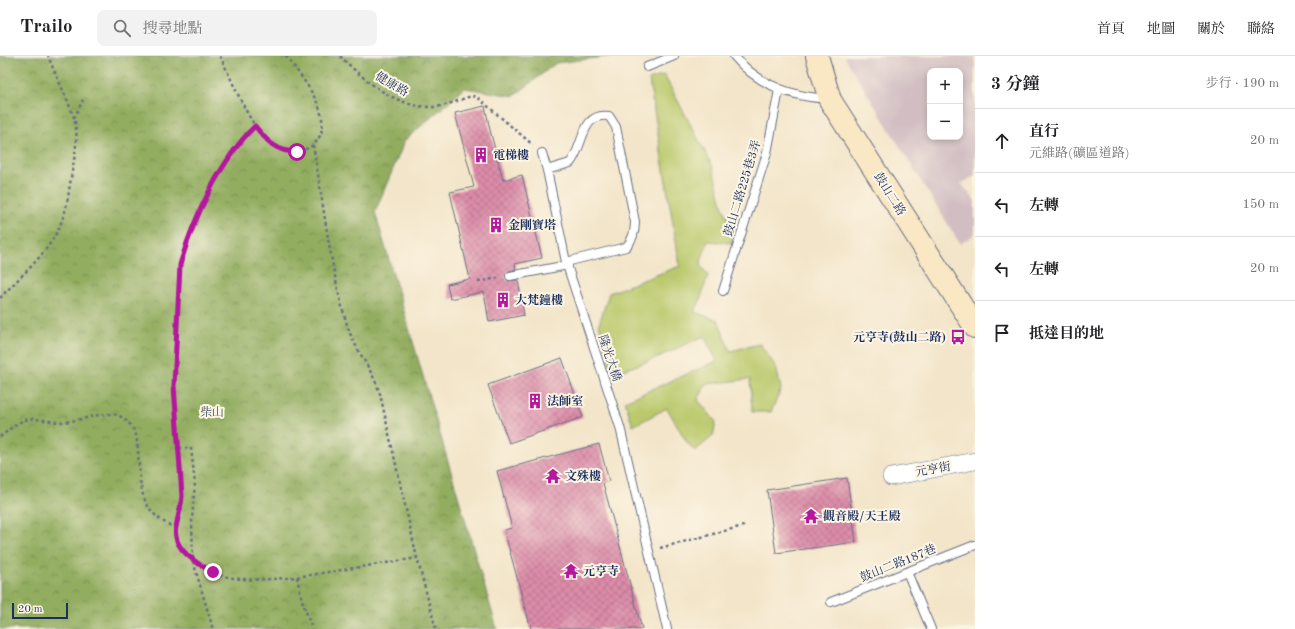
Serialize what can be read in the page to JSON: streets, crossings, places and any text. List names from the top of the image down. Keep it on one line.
{"streets":{"street":["鼓山二路","元亨街"],"lane":["鼓山二路225巷3弄","隆光大橋","鼓山二路187巷"],"path":["健康路"]},"crossings":[["健康路","隆光大橋"]],"parks":["柴山"],"places":{"building":["電梯樓","金剛寶塔","大梵鐘樓","法師室"],"bus stop":["元亨寺(鼓山二路)"],"temple":["文殊樓","觀音殿/天王殿","元亨寺"]},"scale_bar":"20 m","page":{"header":"Trailo","search":"搜尋地點","nav":["首頁","地圖","關於","聯絡"],"heading":["3 分鐘","步行 · 190 m"],"map_buttons":["+","−"],"list":[["直行","元維路(礦區道路)","20 m"],["左轉","150 m"],["左轉","20 m"],"抵達目的地"],"scale":"20 m"}}
